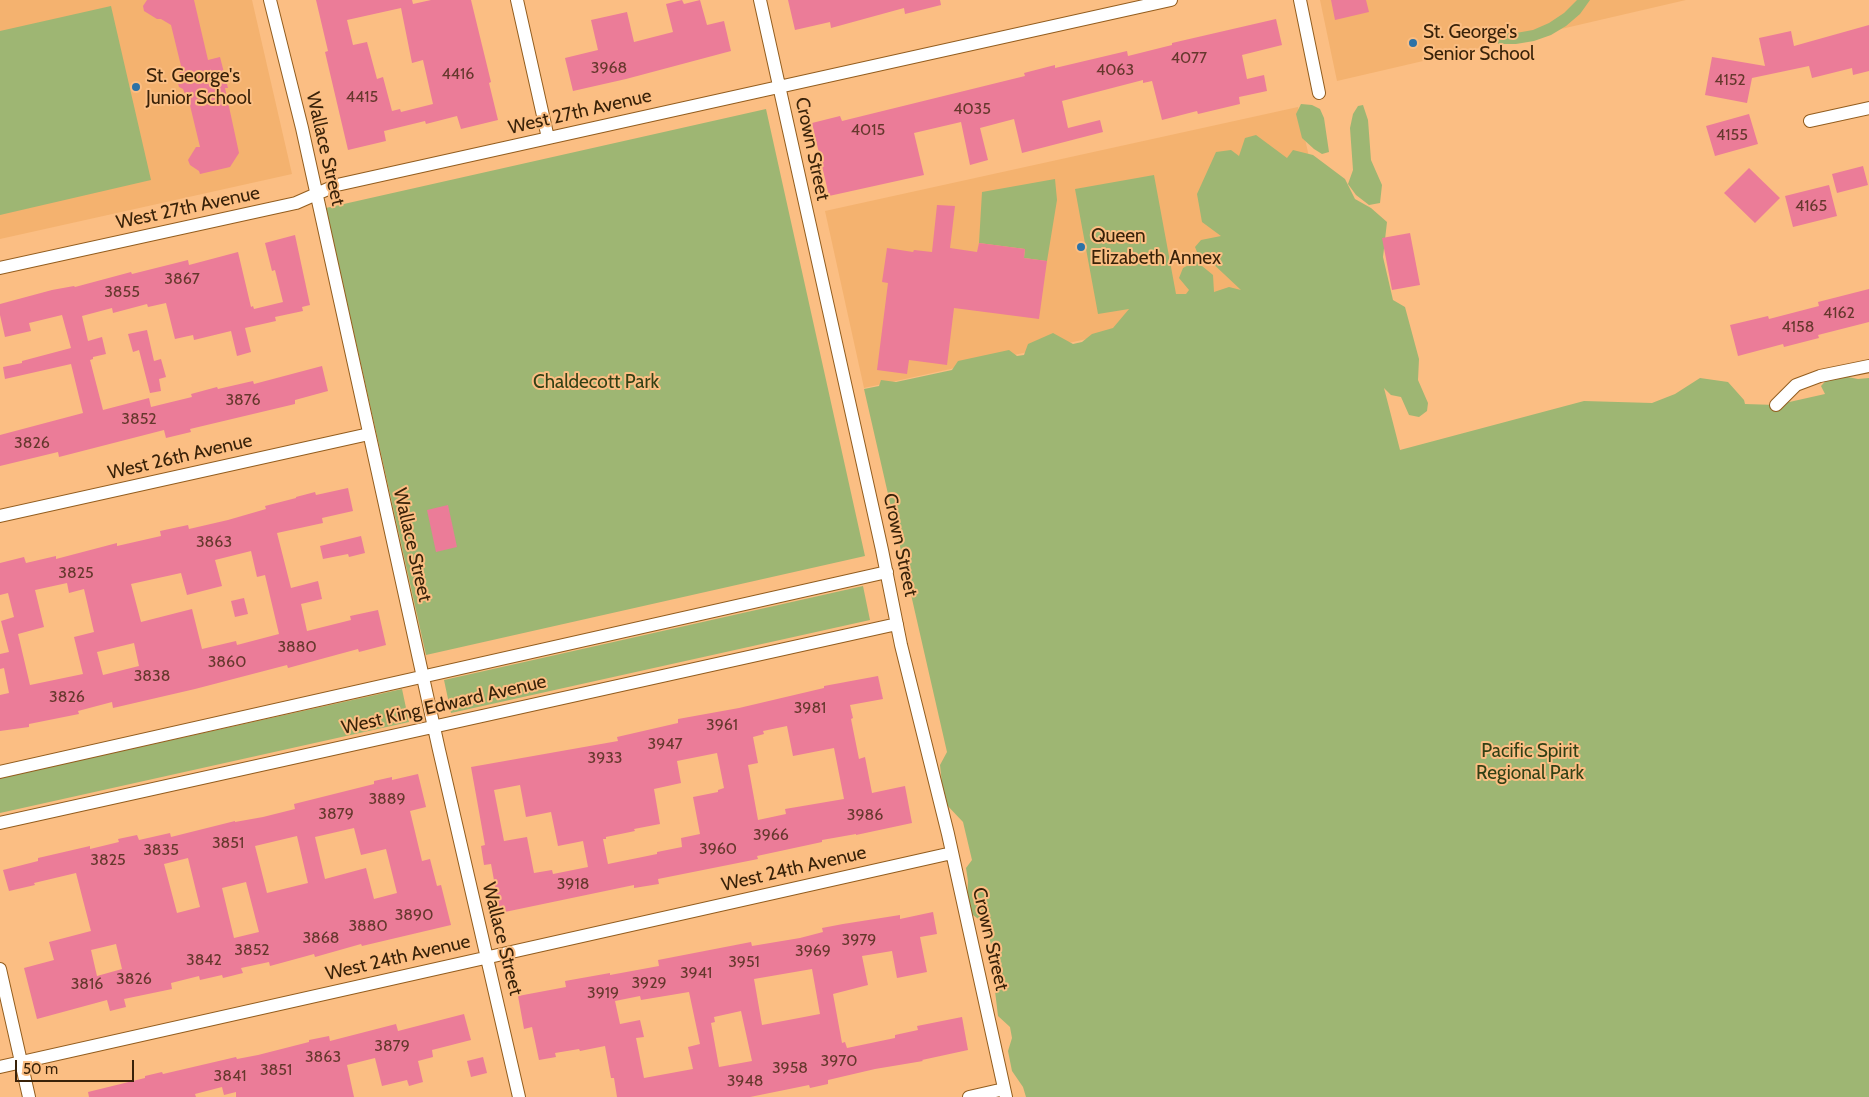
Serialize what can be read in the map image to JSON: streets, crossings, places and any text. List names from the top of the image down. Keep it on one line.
{"streets":{"street":["West 27th Avenue","Wallace Street","Crown Street","West 26th Avenue","West King Edward Avenue","West 24th Avenue"]},"crossings":[["West 27th Avenue","Wallace Street"],["West 27th Avenue","Crown Street"],["Wallace Street","West 26th Avenue"],["Wallace Street","West King Edward Avenue"],["Wallace Street","West 24th Avenue"],["Crown Street","West King Edward Avenue"],["Crown Street","West 24th Avenue"]],"parks":["Chaldecott Park","Pacific Spirit Regional Park"],"places":["St. George's Senior School","St. George's Junior School","Queen Elizabeth Annex"],"house_numbers":["4077","3968","4063","4416","4152","4415","4035","4015","4155","4165","3867","3855","4162","4158","3876","3852","3826","3863","3825","3880","3860","3838","3826","3981","3961","3947","3933","3889","3879","3986","3966","3851","3960","3835","3825","3918","3890","3880","3868","3979","3852","3969","3842","3951","3941","3826","3929","3816","3919","3879","3863","3970","3958","3851","3841","3948"],"scale_bar":"50 m"}
